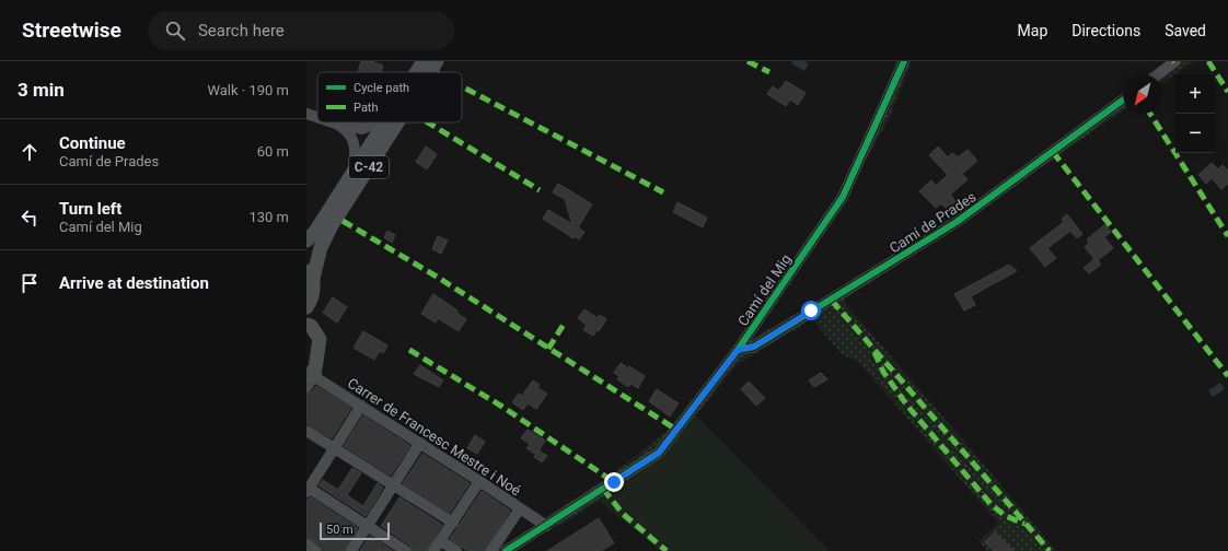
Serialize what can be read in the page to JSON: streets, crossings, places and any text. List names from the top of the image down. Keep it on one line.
{"streets":{"main road":["C-42"],"street":["Camí de Prades","Camí del Mig","Carrer de Francesc Mestre i Noé"]},"crossings":[["Camí de Prades","Camí del Mig"],["Camí del Mig","Carrer de Francesc Mestre i Noé"]],"legend":["Cycle path","Path"],"scale_bar":"50 m","north":"bottom left","page":{"header":"Streetwise","search":"Search here","nav":["Map","Directions","Saved"],"heading":["3 min","Walk · 190 m"],"map_buttons":["+","−"],"list":[["Continue","Camí de Prades","60 m"],["Turn left","Camí del Mig","130 m"],"Arrive at destination"],"scale":"50 m"}}
